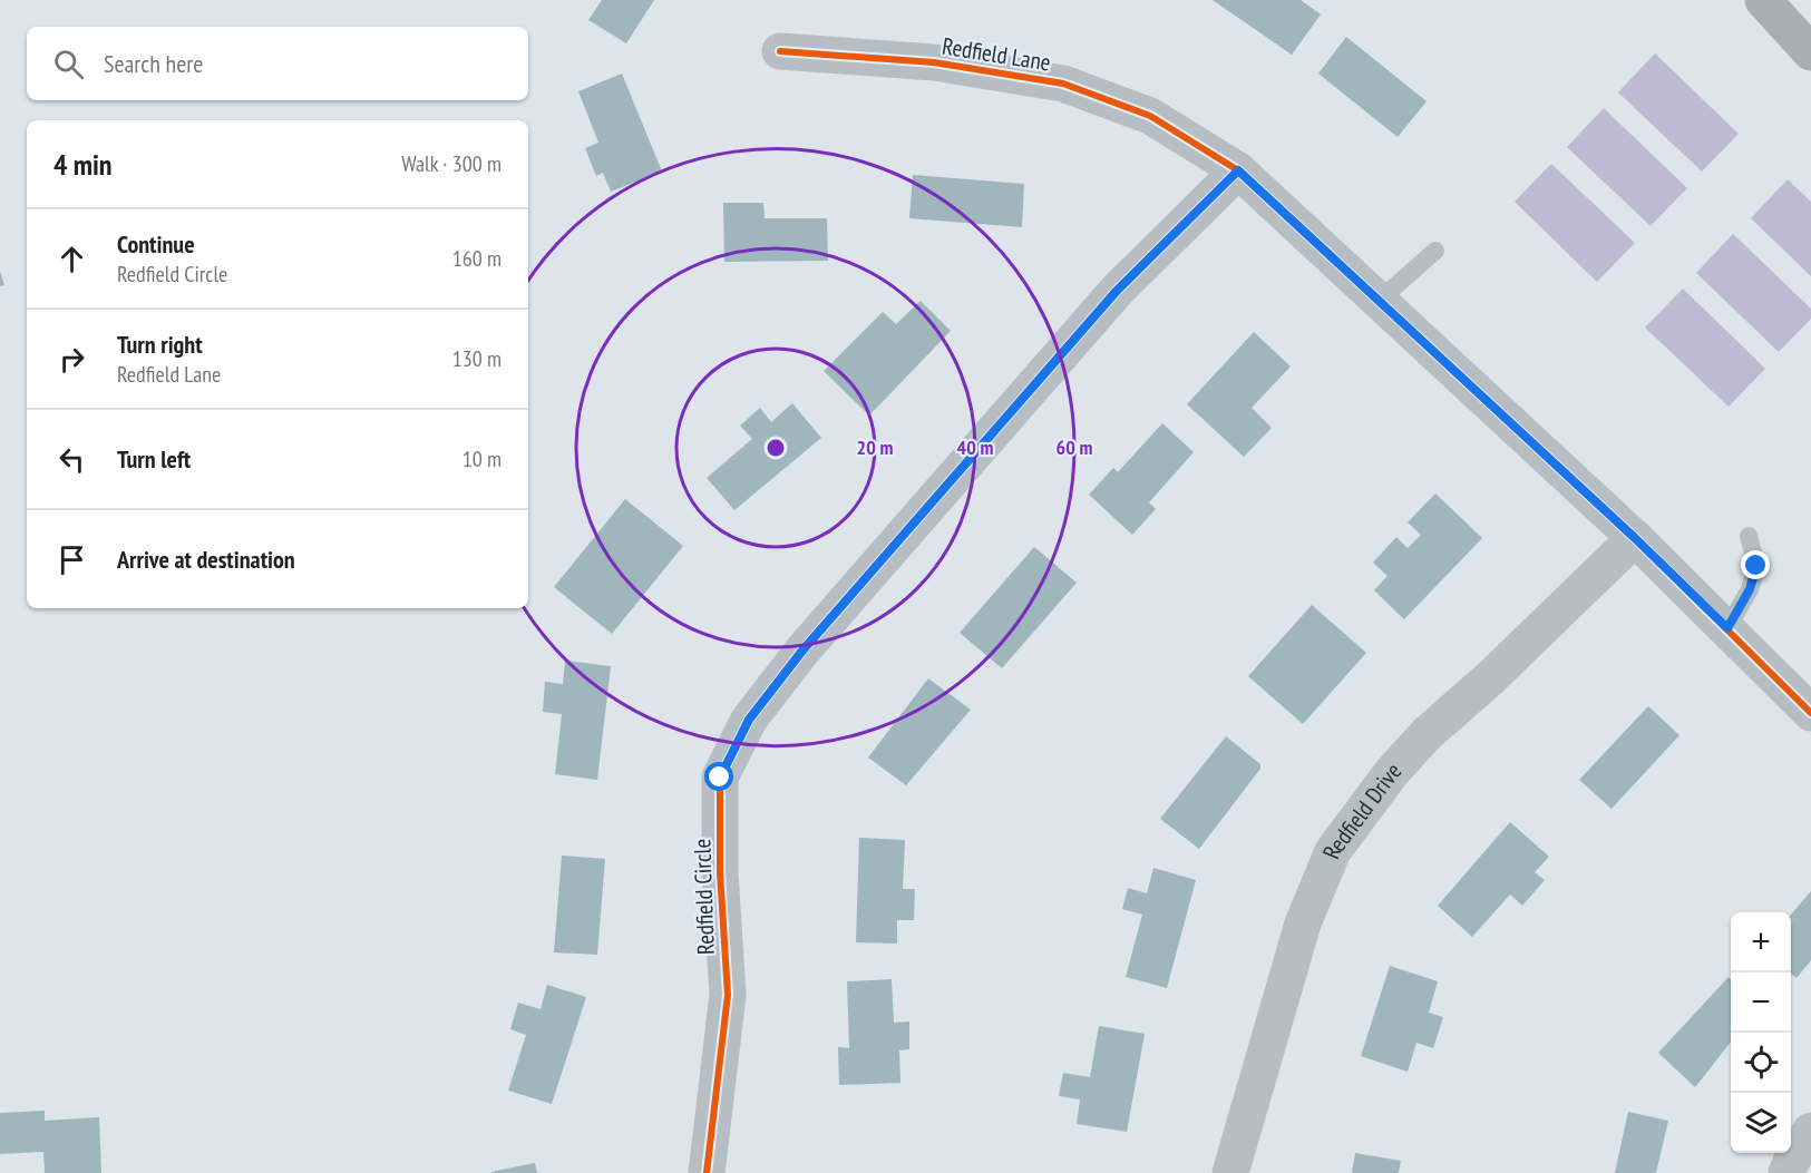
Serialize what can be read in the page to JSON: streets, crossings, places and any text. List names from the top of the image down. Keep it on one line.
{"streets":{"street":["Redfield Lane","Redfield Drive","Redfield Circle"]},"crossings":[["Redfield Lane","Redfield Drive"],["Redfield Lane","Redfield Circle"]],"page":{"search":"Search here","heading":["4 min","Walk · 300 m"],"list":[["Continue","Redfield Circle","160 m"],["Turn right","Redfield Lane","130 m"],["Turn left","10 m"],"Arrive at destination"],"map_buttons":["+","−"]},"rings":["20 m","40 m","60 m"]}
